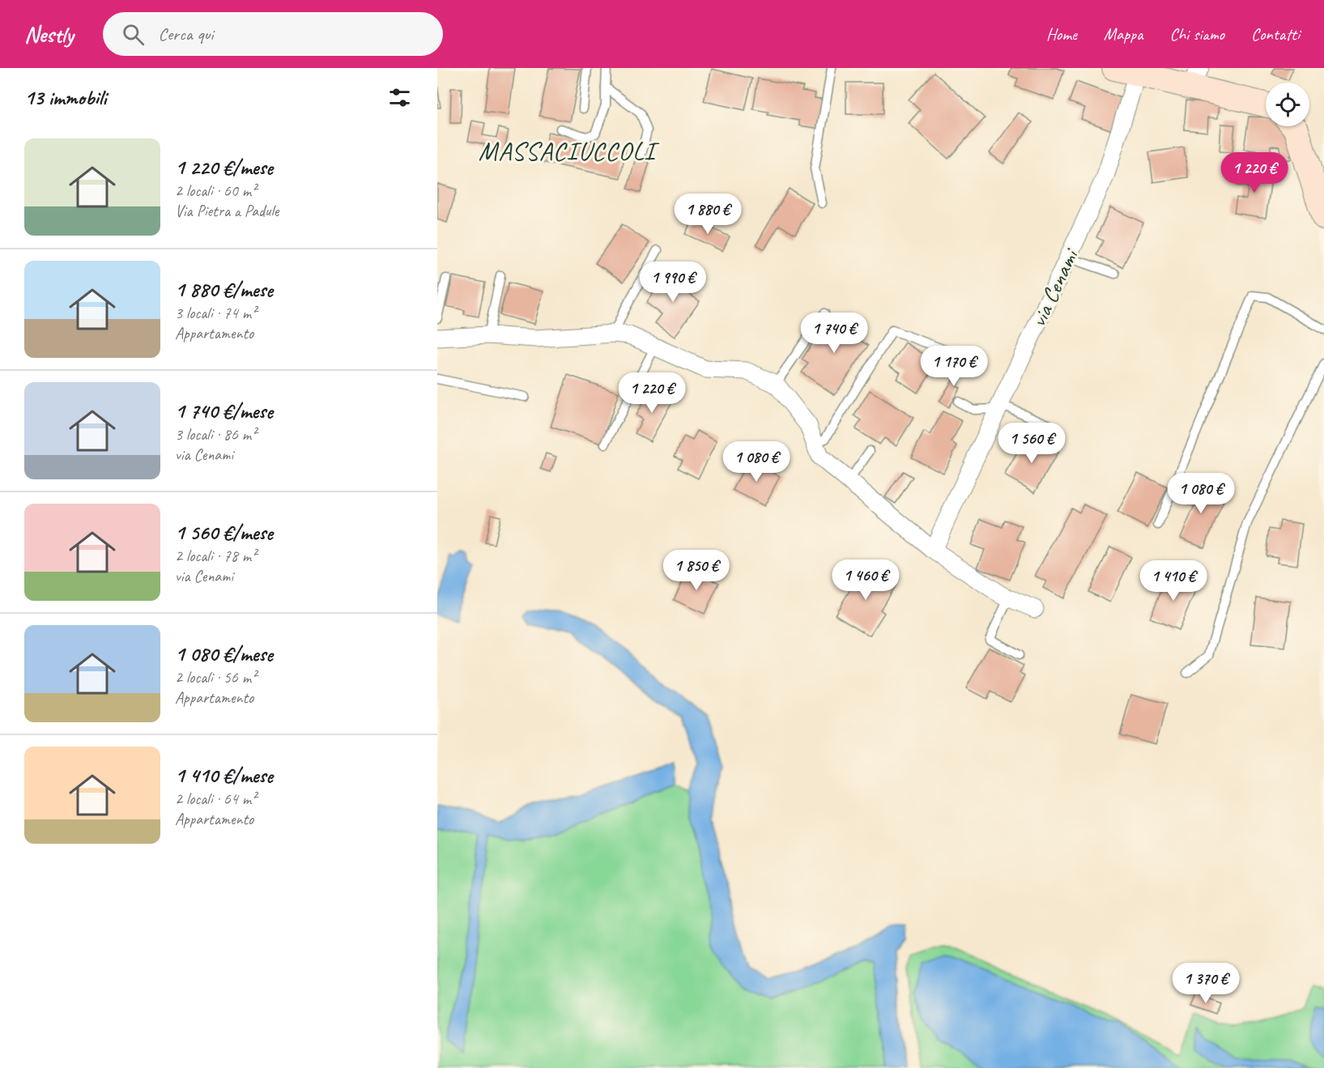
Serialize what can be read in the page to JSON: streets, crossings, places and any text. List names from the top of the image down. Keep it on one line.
{"streets":{"street":["via Cenami"]},"districts":["MASSACIUCCOLI"],"page":{"header":"Nestly","search":"Cerca qui","nav":["Home","Mappa","Chi siamo","Contatti"],"heading":"13 immobili","list":[{"name":"1 220 €/mese","note":"2 locali · 60 m² · Via Pietra a Padule"},{"name":"1 880 €/mese","note":"3 locali · 74 m² · Appartamento"},{"name":"1 740 €/mese","note":"3 locali · 86 m² · via Cenami"},{"name":"1 560 €/mese","note":"2 locali · 78 m² · via Cenami"},{"name":"1 080 €/mese","note":"2 locali · 56 m² · Appartamento"},{"name":"1 410 €/mese","note":"2 locali · 64 m² · Appartamento"}],"price":["1 220 €","1 880 €","1 990 €","1 740 €","1 170 €","1 220 €","1 560 €","1 080 €","1 080 €","1 850 €","1 460 €","1 410 €","1 370 €"]}}
